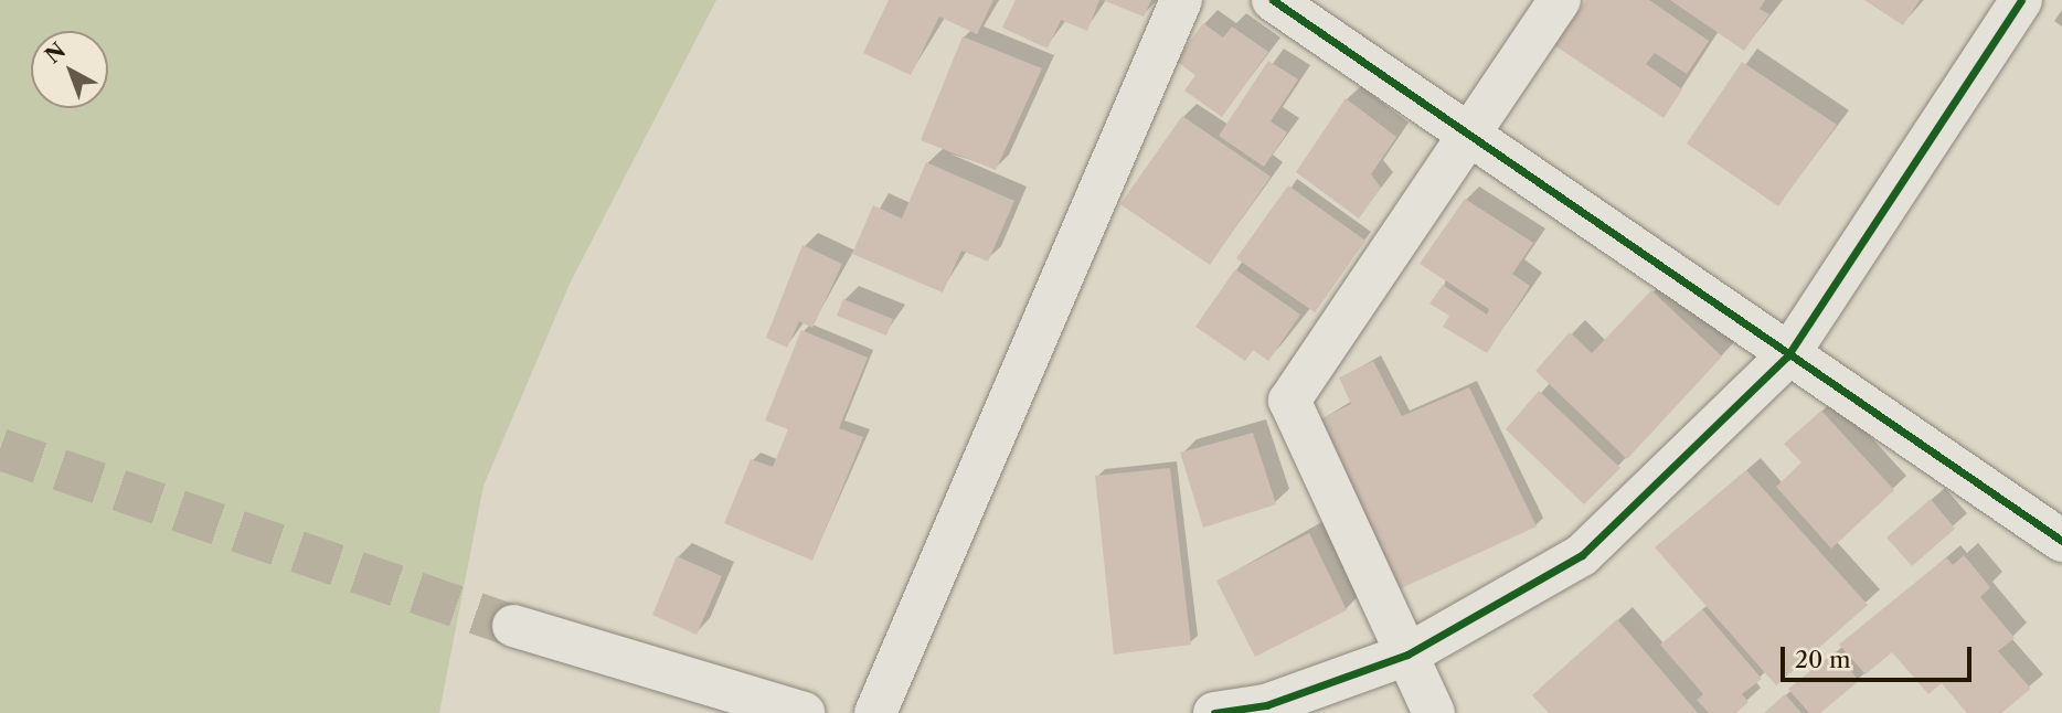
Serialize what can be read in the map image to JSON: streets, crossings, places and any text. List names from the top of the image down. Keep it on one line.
{"scale_bar":"20 m","north":"top left"}
